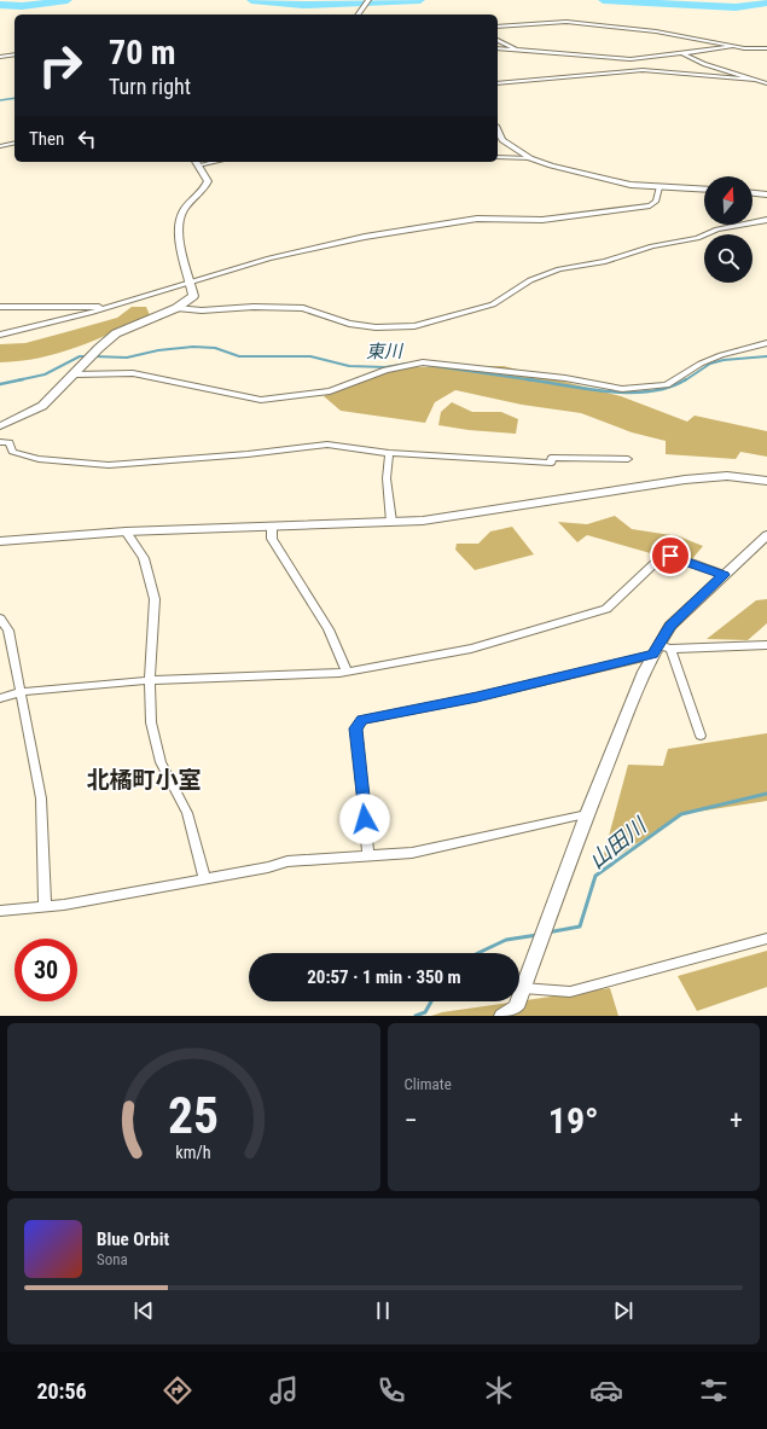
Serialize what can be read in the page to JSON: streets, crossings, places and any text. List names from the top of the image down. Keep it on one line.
{"districts":["北橘町小室"],"water":["東川","山田川"],"north":"top","page":{"turn":["70 m","Turn right"],"then":"Then","limit":"30","trip":"20:57 · 1 min · 350 m","tile":"Climate","heat":["−","19°","+"],"song":["Blue Orbit","Sona"],"tabs":"20:56","gauge":["25","km/h"]}}
